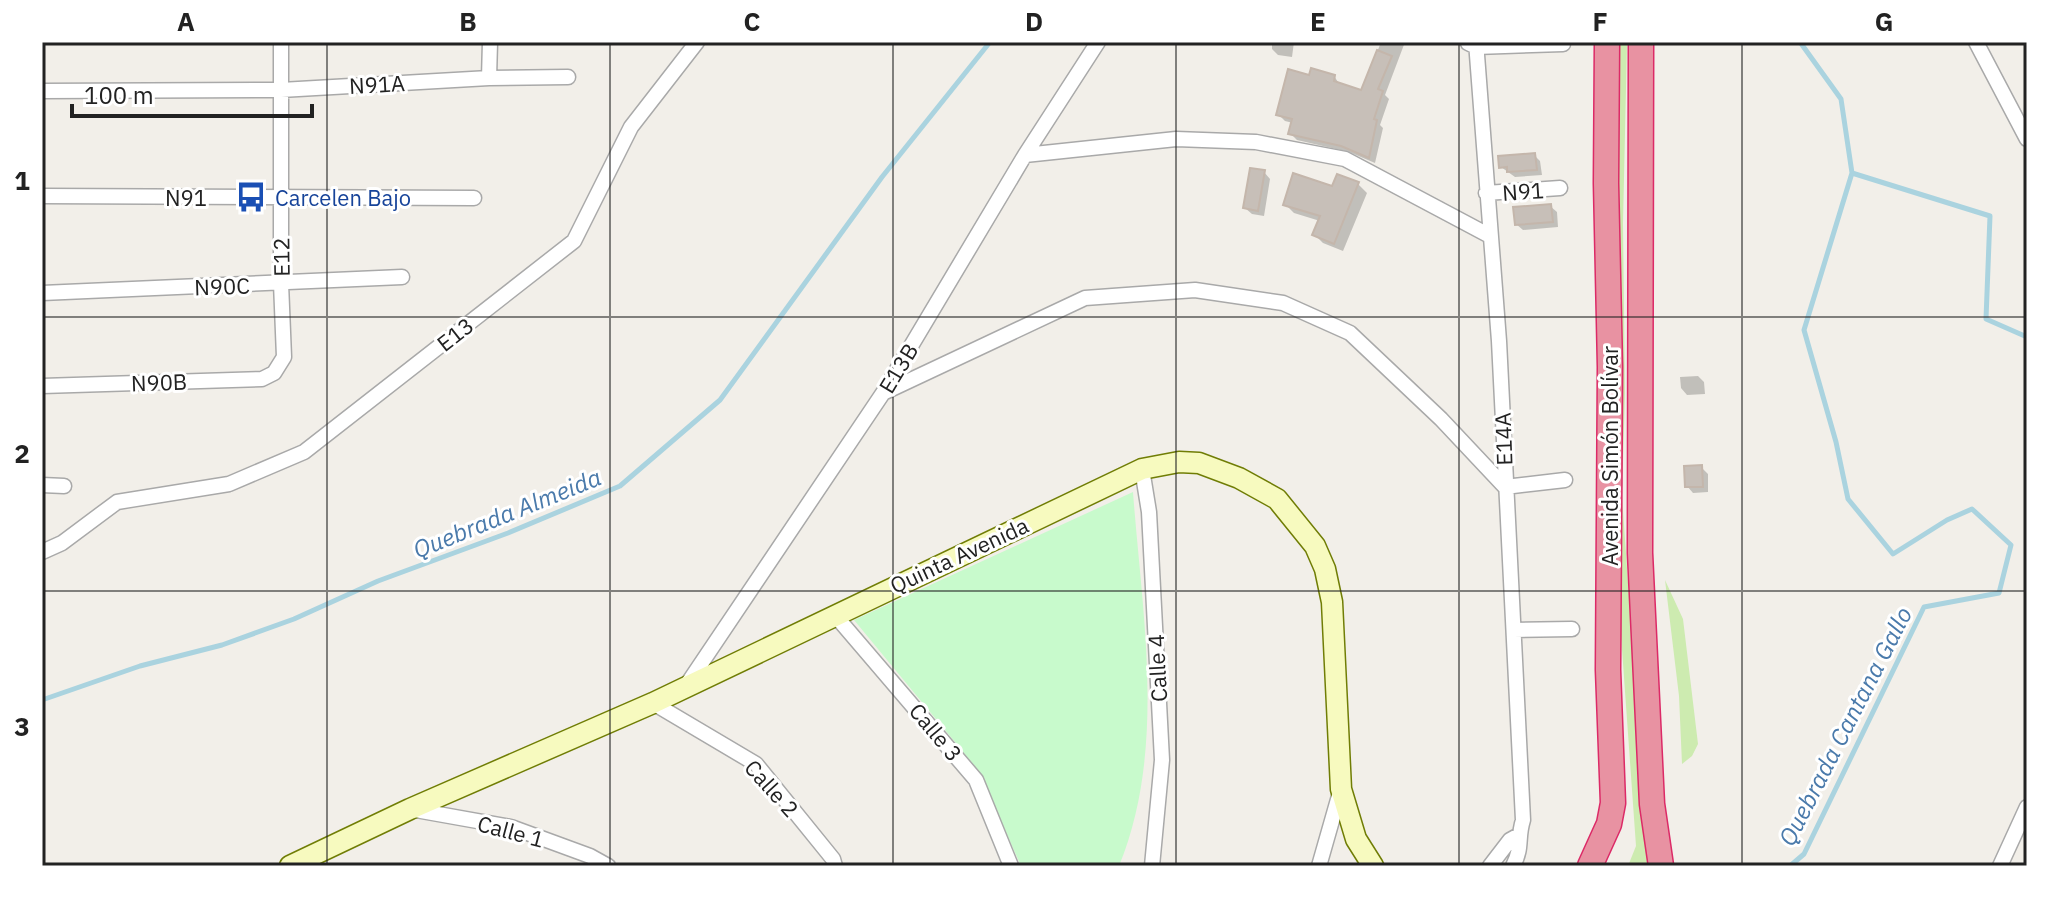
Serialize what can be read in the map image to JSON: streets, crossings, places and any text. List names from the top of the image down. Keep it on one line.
{"streets":{"highway":["Avenida Simón Bolívar"],"street":["N91A","N91","E12","N90C","E13","E13B","N90B","E14A","Quinta Avenida","Calle 4","Calle 3","Calle 2","Calle 1"]},"crossings":[["N91A","E12"],["N91","E12"],["N91","E14A"],["E12","N90C"],["E12","N90B"],["E13B","Quinta Avenida"],["Quinta Avenida","Calle 4"],["Quinta Avenida","Calle 3"],["Quinta Avenida","Calle 2"],["Quinta Avenida","Calle 1"]],"water":["Quebrada Almeida","Quebrada Cantana Gallo"],"places":{"bus stop":["Carcelen Bajo"]},"scale_bar":"100 m","grid":{"columns":["A","B","C","D","E","F","G"],"rows":["1","2","3"]}}
